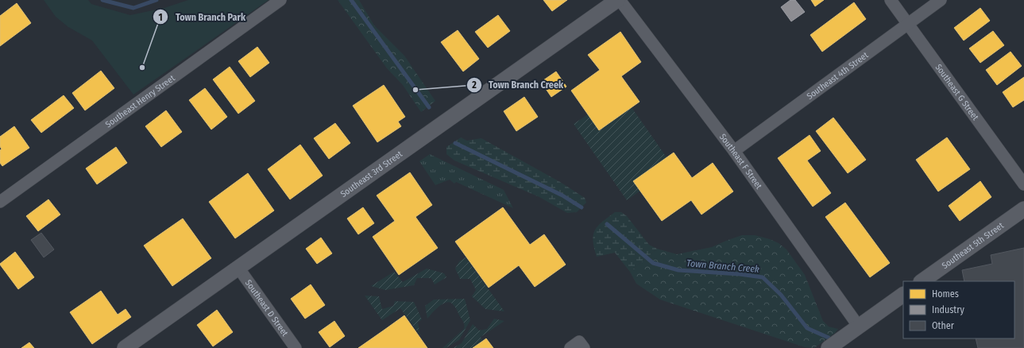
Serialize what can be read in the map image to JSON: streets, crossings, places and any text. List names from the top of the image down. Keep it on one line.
{"streets":{"street":["Southeast 4th Street","Southeast G Street","Southeast Henry Street","Southeast F Street","Southeast 3rd Street","Southeast 5th Street","Southeast D Street"]},"crossings":[["Southeast 4th Street","Southeast G Street"],["Southeast 4th Street","Southeast F Street"],["Southeast F Street","Southeast 3rd Street"],["Southeast 3rd Street","Southeast D Street"]],"water":["Town Branch Creek"],"places":["Town Branch Park","Town Branch Creek"],"legend":["Homes","Industry","Other"]}
